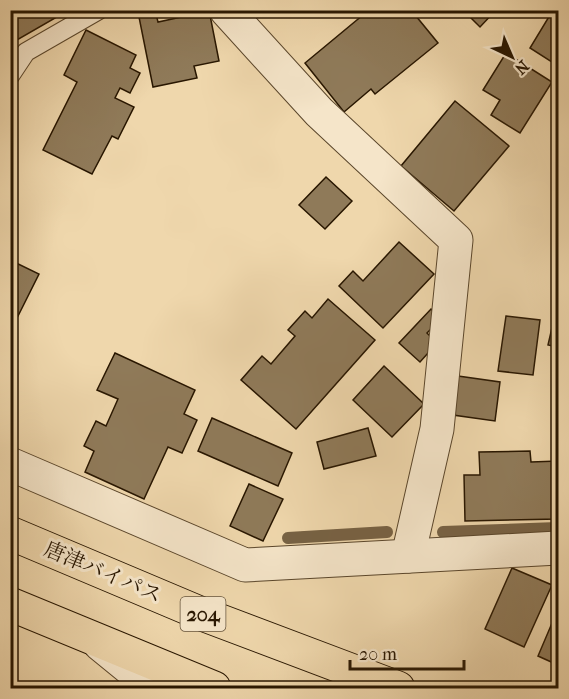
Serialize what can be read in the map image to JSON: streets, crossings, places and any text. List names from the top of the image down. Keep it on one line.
{"streets":{"highway":["唐津バイパス","204"]},"scale_bar":"20 m","north":"bottom right"}
